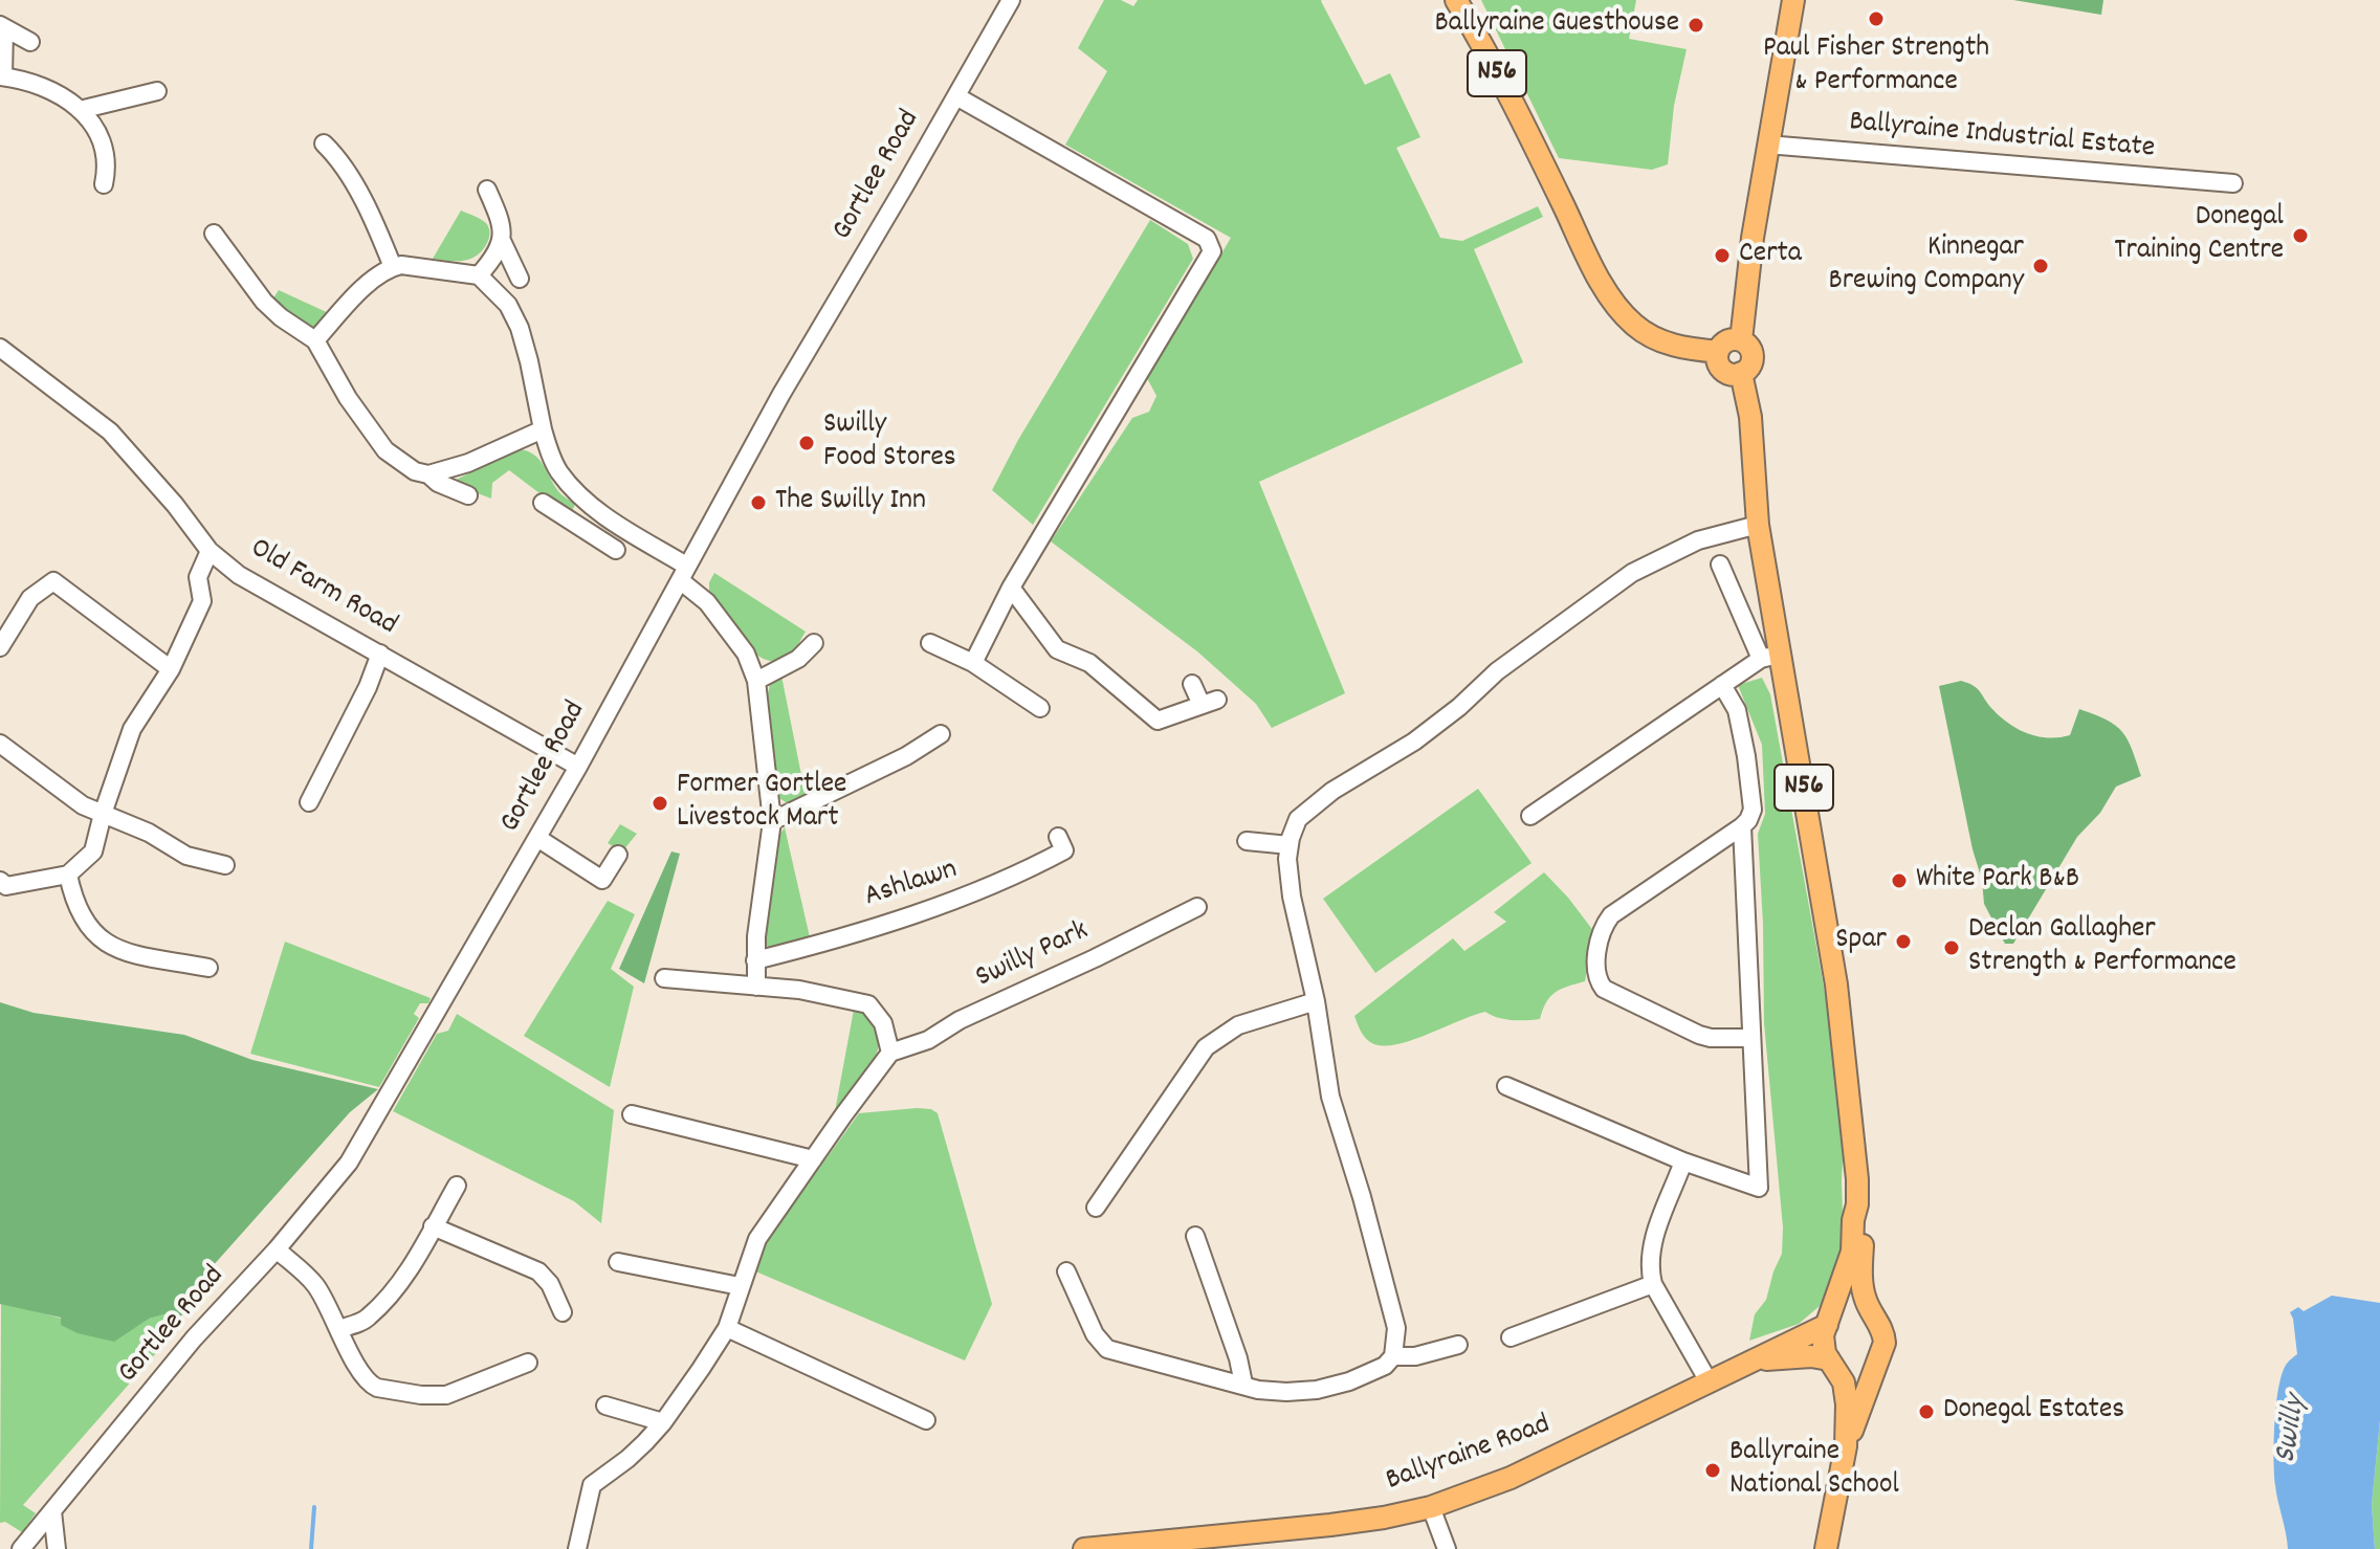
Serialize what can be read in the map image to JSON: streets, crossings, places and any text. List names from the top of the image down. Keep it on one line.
{"streets":{"main road":["N56","Ballyraine Road"],"street":["Ballyraine Industrial Estate","Gortlee Road","Old Farm Road","Ashlawn","Swilly Park"]},"crossings":[["N56","Ballyraine Road"],["Gortlee Road","Old Farm Road"]],"water":["Swilly"],"places":["Paul Fisher Strength & Performance","Ballyraine Guesthouse","Donegal Training Centre","Certa","Kinnegar Brewing Company","Swilly Food Stores","The Swilly Inn","Former Gortlee Livestock Mart","White Park B&B","Spar","Declan Gallagher Strength & Performance","Donegal Estates","Ballyraine National School"]}
